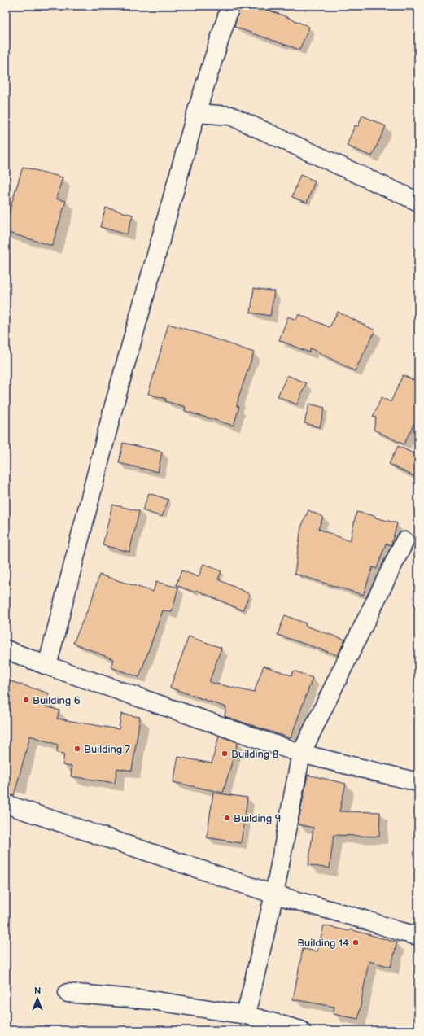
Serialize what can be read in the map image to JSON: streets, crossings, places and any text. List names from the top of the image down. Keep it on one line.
{"places":["Building 6","Building 7","Building 8","Building 9","Building 14"],"north":"top"}
